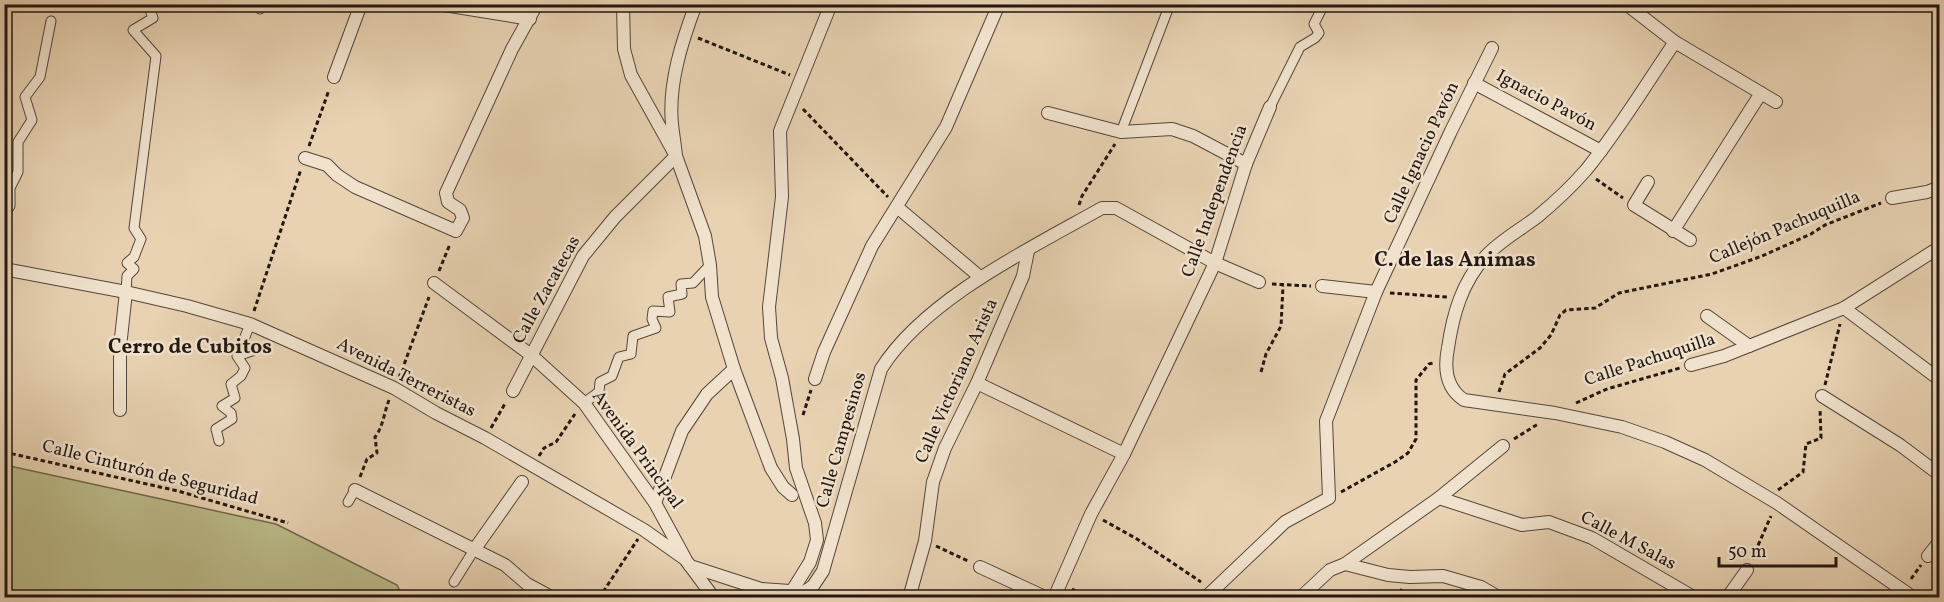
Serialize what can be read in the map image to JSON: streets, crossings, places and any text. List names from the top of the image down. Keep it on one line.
{"streets":{"street":["Ignacio Pavón","Calle Ignacio Pavón","Calle Independencia","Calle Zacatecas","Calle Pachuquilla","Avenida Terreristas","Calle Victoriano Arista","Calle Campesinos","Avenida Principal","Calle M Salas"],"path":["Callejón Pachuquilla","Calle Cinturón de Seguridad"]},"crossings":[["Ignacio Pavón","Calle Ignacio Pavón"],["Calle Independencia","Calle Campesinos"],["Calle Zacatecas","Avenida Principal"],["Avenida Terreristas","Calle Campesinos"],["Avenida Terreristas","Avenida Principal"],["Calle Victoriano Arista","Calle Campesinos"],["Calle Campesinos","Avenida Principal"]],"districts":["C. de las Animas","Cerro de Cubitos"],"scale_bar":"50 m"}
